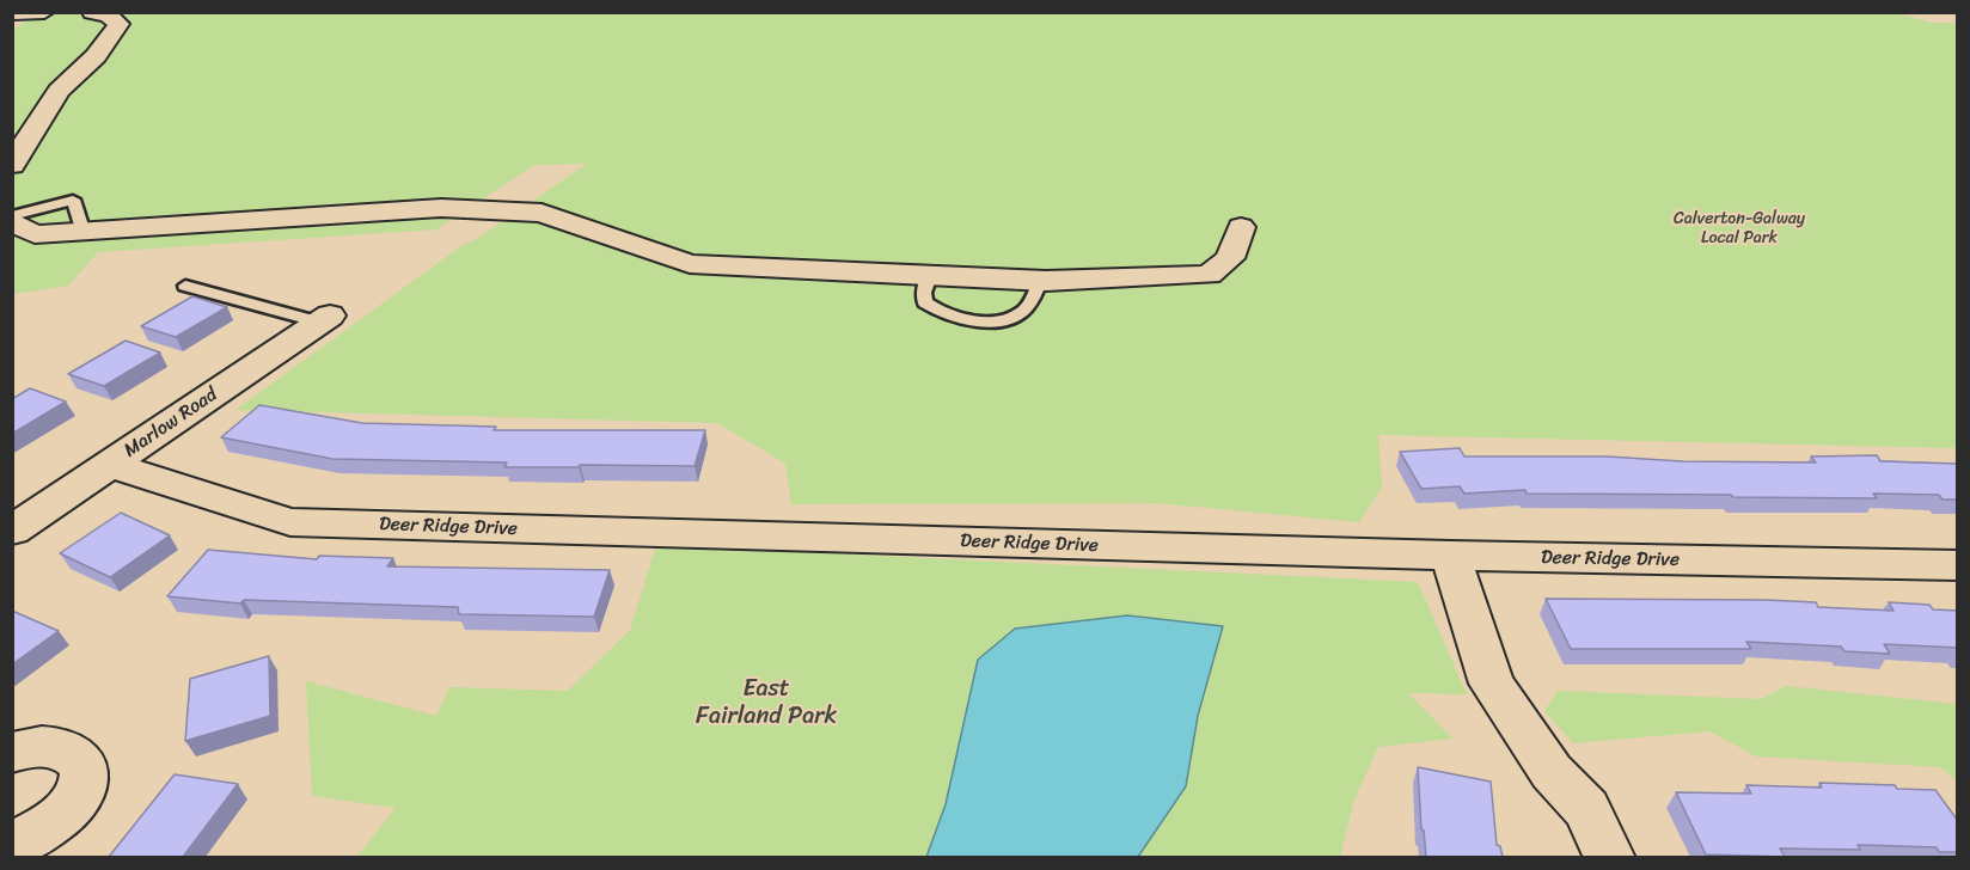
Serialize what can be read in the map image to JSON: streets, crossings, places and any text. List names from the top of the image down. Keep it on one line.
{"streets":{"street":["Marlow Road","Deer Ridge Drive"]},"crossings":[["Marlow Road","Deer Ridge Drive"]],"parks":["Calverton-Galway Local Park","East Fairland Park"]}
